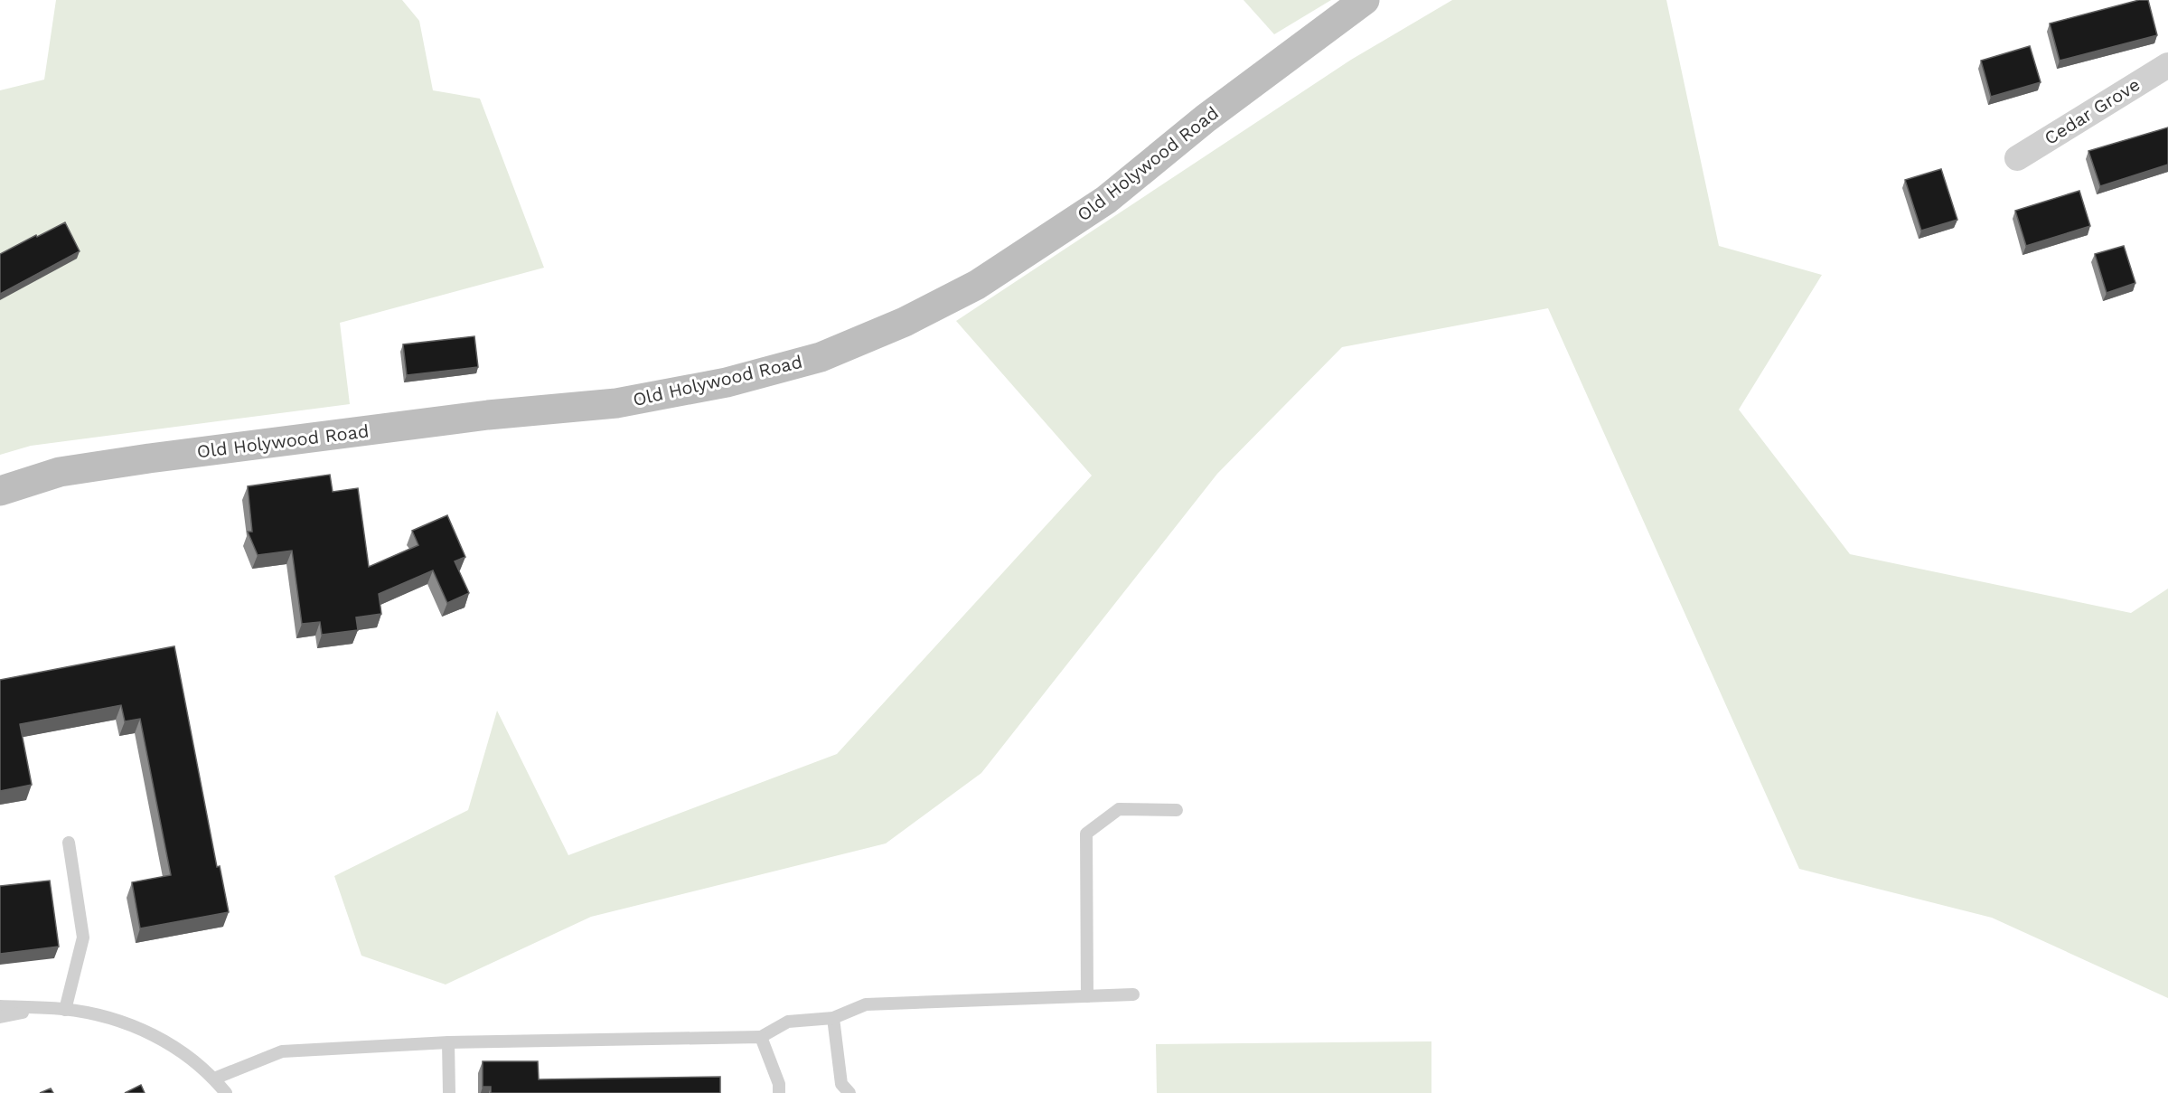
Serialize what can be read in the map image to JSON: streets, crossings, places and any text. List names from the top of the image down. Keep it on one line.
{"streets":{"street":["Cedar Grove","Old Holywood Road"]}}
